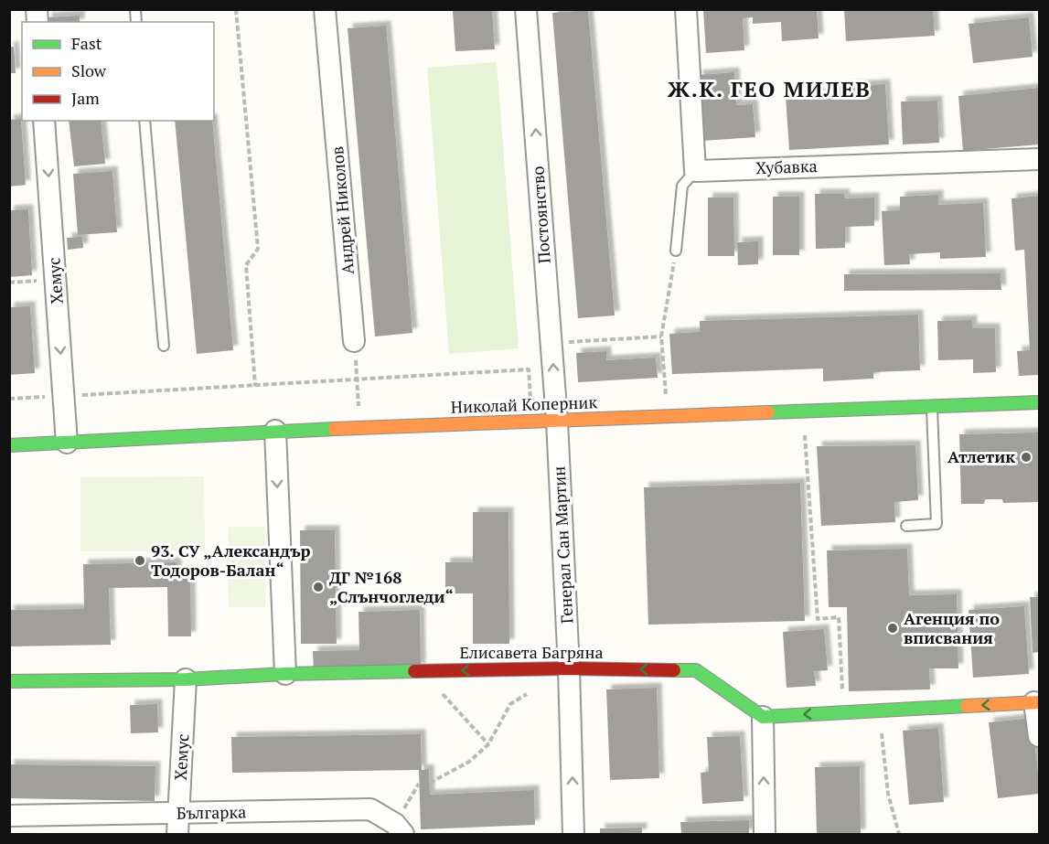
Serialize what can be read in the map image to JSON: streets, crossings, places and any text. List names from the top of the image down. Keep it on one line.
{"streets":{"street":["Хубавка","Андрей Николов","Постоянство","Хемус","Николай Коперник","Генерал Сан Мартин","Елисавета Багряна","Българка"]},"crossings":[["Постоянство","Николай Коперник"],["Постоянство","Генерал Сан Мартин"],["Хемус","Николай Коперник"],["Хемус","Елисавета Багряна"],["Хемус","Българка"],["Николай Коперник","Генерал Сан Мартин"],["Генерал Сан Мартин","Елисавета Багряна"]],"one_way":["Хемус","Генерал Сан Мартин","Елисавета Багряна"],"districts":["Ж.К. ГЕО МИЛЕВ"],"places":["Атлетик","93. СУ „Александър Тодоров-Балан“","ДГ №168 „Слънчогледи“","Агенция по вписвания"],"legend":["Fast","Slow","Jam"]}
